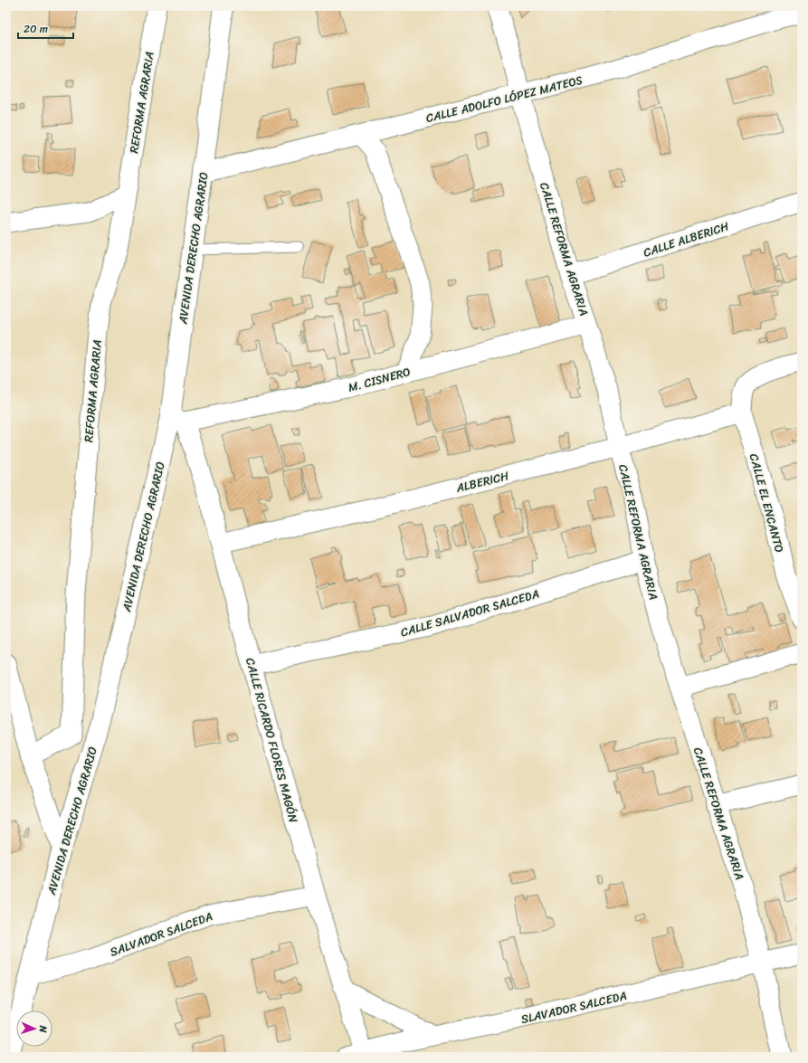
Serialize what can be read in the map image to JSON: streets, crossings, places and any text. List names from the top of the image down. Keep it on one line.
{"streets":{"street":["CALLE ADOLFO LÓPEZ MATEOS","REFORMA AGRARIA","CALLE ALBERICH","AVENIDA DERECHO AGRARIO","CALLE REFORMA AGRARIA","M. CISNERO","ALBERICH","CALLE EL ENCANTO","CALLE SALVADOR SALCEDA","CALLE RICARDO FLORES MAGÓN","SALVADOR SALCEDA","SLAVADOR SALCEDA"]},"crossings":[["CALLE ADOLFO LÓPEZ MATEOS","AVENIDA DERECHO AGRARIO"],["CALLE ADOLFO LÓPEZ MATEOS","CALLE REFORMA AGRARIA"],["CALLE ALBERICH","CALLE REFORMA AGRARIA"],["AVENIDA DERECHO AGRARIO","M. CISNERO"],["AVENIDA DERECHO AGRARIO","CALLE RICARDO FLORES MAGÓN"],["AVENIDA DERECHO AGRARIO","SALVADOR SALCEDA"],["CALLE REFORMA AGRARIA","M. CISNERO"],["CALLE REFORMA AGRARIA","ALBERICH"],["CALLE REFORMA AGRARIA","CALLE SALVADOR SALCEDA"],["CALLE REFORMA AGRARIA","SLAVADOR SALCEDA"],["M. CISNERO","CALLE RICARDO FLORES MAGÓN"],["ALBERICH","CALLE EL ENCANTO"],["ALBERICH","CALLE RICARDO FLORES MAGÓN"],["CALLE SALVADOR SALCEDA","CALLE RICARDO FLORES MAGÓN"],["CALLE RICARDO FLORES MAGÓN","SALVADOR SALCEDA"],["CALLE RICARDO FLORES MAGÓN","SLAVADOR SALCEDA"]],"scale_bar":"20 m","north":"right"}
